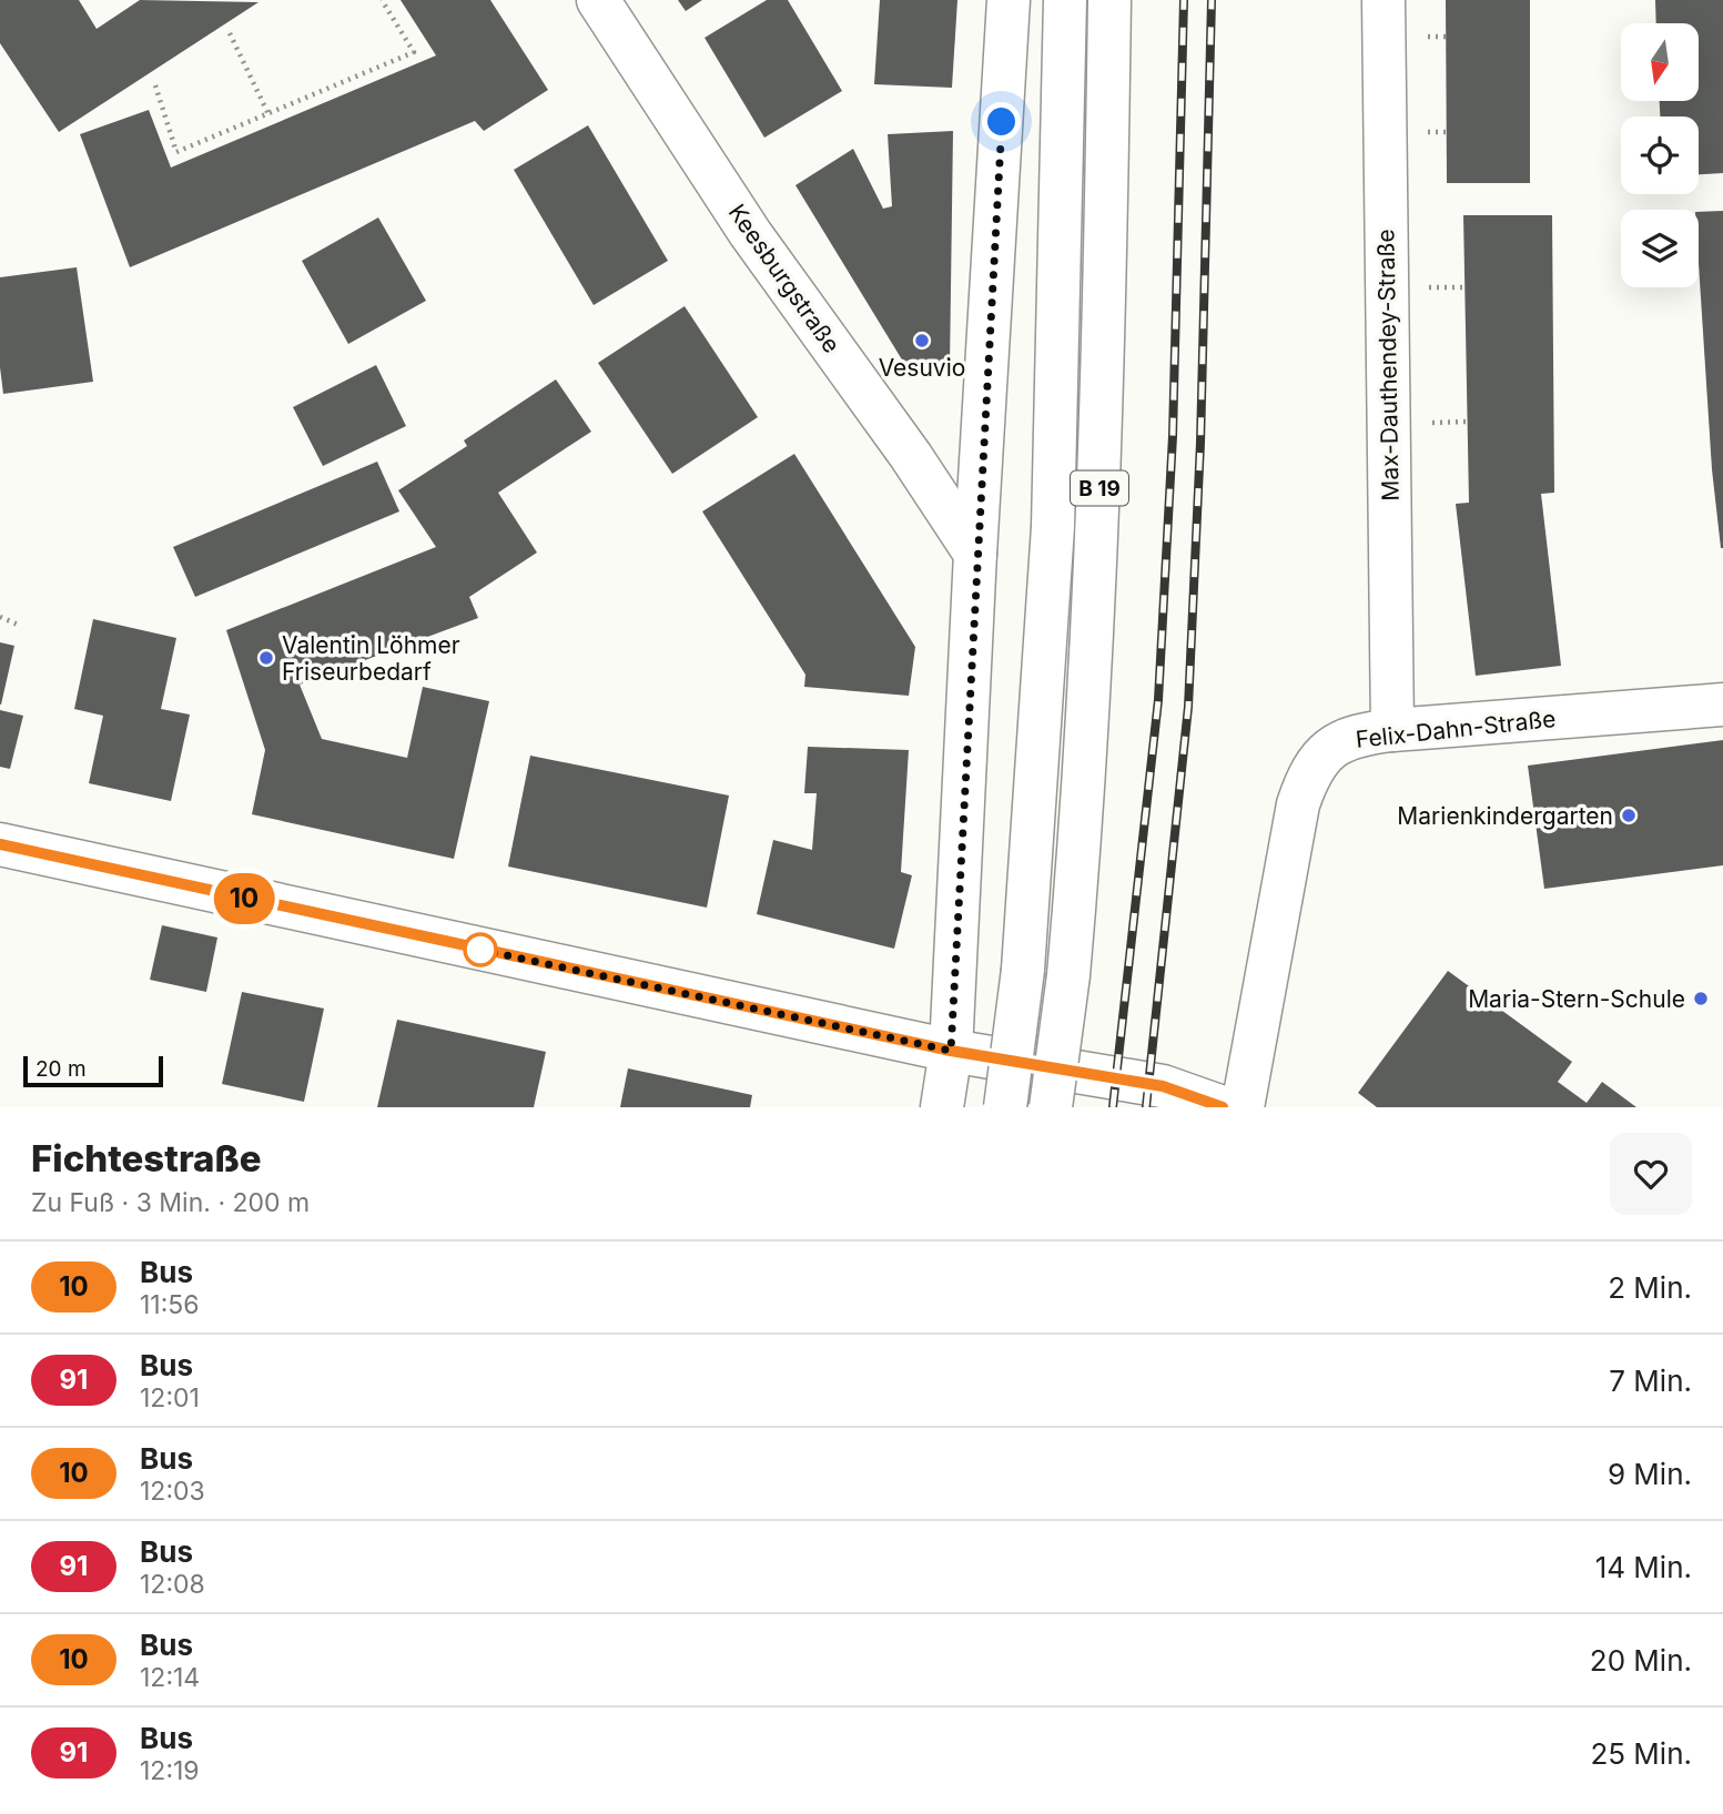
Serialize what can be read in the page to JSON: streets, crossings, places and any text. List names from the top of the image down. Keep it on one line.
{"streets":{"street":["Keesburgstraße","Max-Dauthendey-Straße","B 19","Felix-Dahn-Straße"]},"crossings":[["Max-Dauthendey-Straße","Felix-Dahn-Straße"]],"places":["Vesuvio","Valentin Löhmer Friseurbedarf","Marienkindergarten","Maria-Stern-Schule"],"lines":["bus line 10"],"scale_bar":"20 m","north":"bottom","page":{"on_map":"10","scale":"20 m","heading":["Fichtestraße","Zu Fuß · 3 Min. · 200 m"],"list":[{"mark":"10","name":"Bus","note":"11:56","value":"2 Min."},{"mark":"91","name":"Bus","note":"12:01","value":"7 Min."},{"mark":"10","name":"Bus","note":"12:03","value":"9 Min."},{"mark":"91","name":"Bus","note":"12:08","value":"14 Min."},{"mark":"10","name":"Bus","note":"12:14","value":"20 Min."},{"mark":"91","name":"Bus","note":"12:19","value":"25 Min."}]}}
